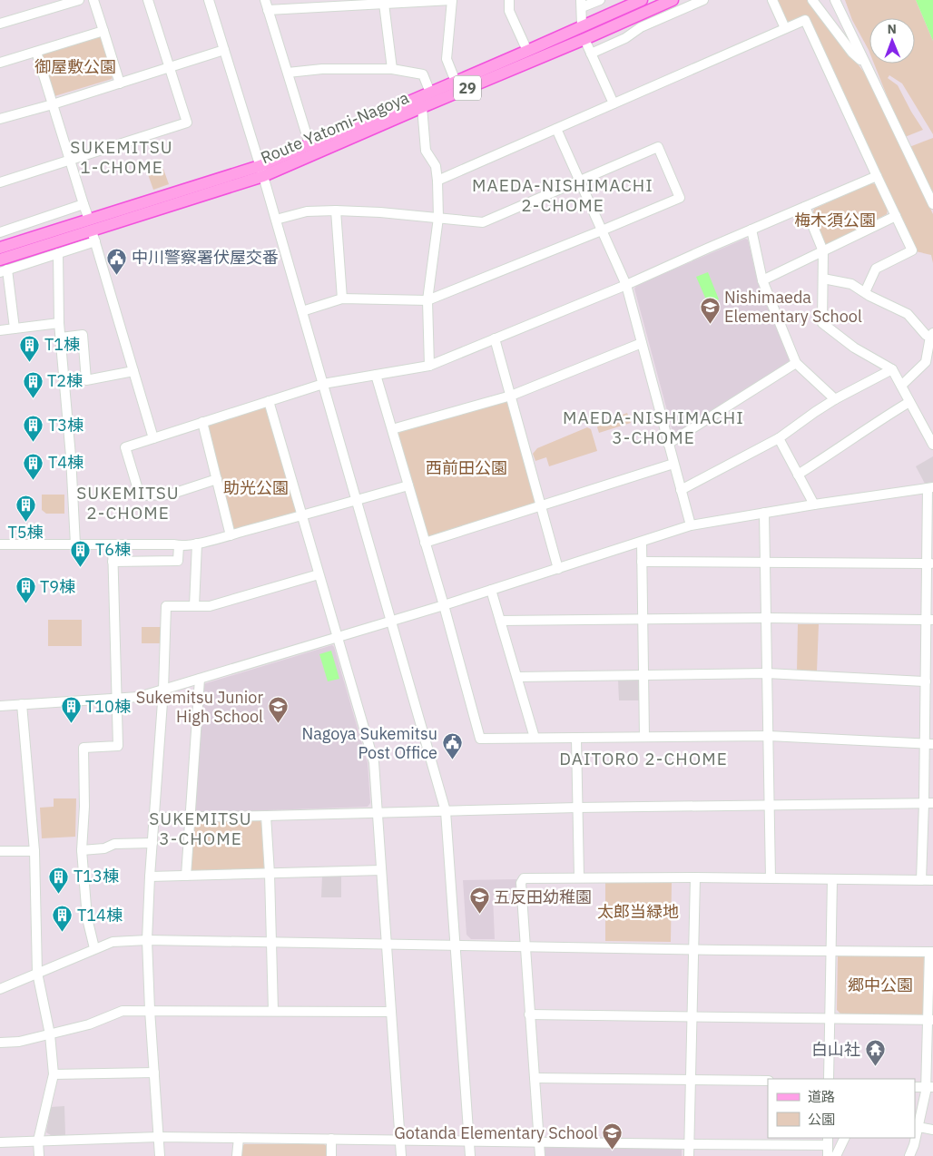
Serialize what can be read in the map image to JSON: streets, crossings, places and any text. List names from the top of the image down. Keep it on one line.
{"streets":{"main road":["29","Route Yatomi-Nagoya"]},"districts":["SUKEMITSU 1-CHOME","MAEDA-NISHIMACHI 2-CHOME","MAEDA-NISHIMACHI 3-CHOME","SUKEMITSU 2-CHOME","DAITORO 2-CHOME","SUKEMITSU 3-CHOME"],"parks":["御屋敷公園","梅木須公園","西前田公園","助光公園","太郎当緑地","郷中公園"],"places":{"public building":["中川警察署伏屋交番","Nagoya Sukemitsu Post Office"],"school or university":["Nishimaeda Elementary School","Sukemitsu Junior High School","五反田幼稚園","Gotanda Elementary School"],"building":["T1棟","T2棟","T3棟","T4棟","T5棟","T6棟","T9棟","T10棟","T13棟","T14棟"],"temple":["白山社"]},"legend":["道路","公園"],"north":"top"}
